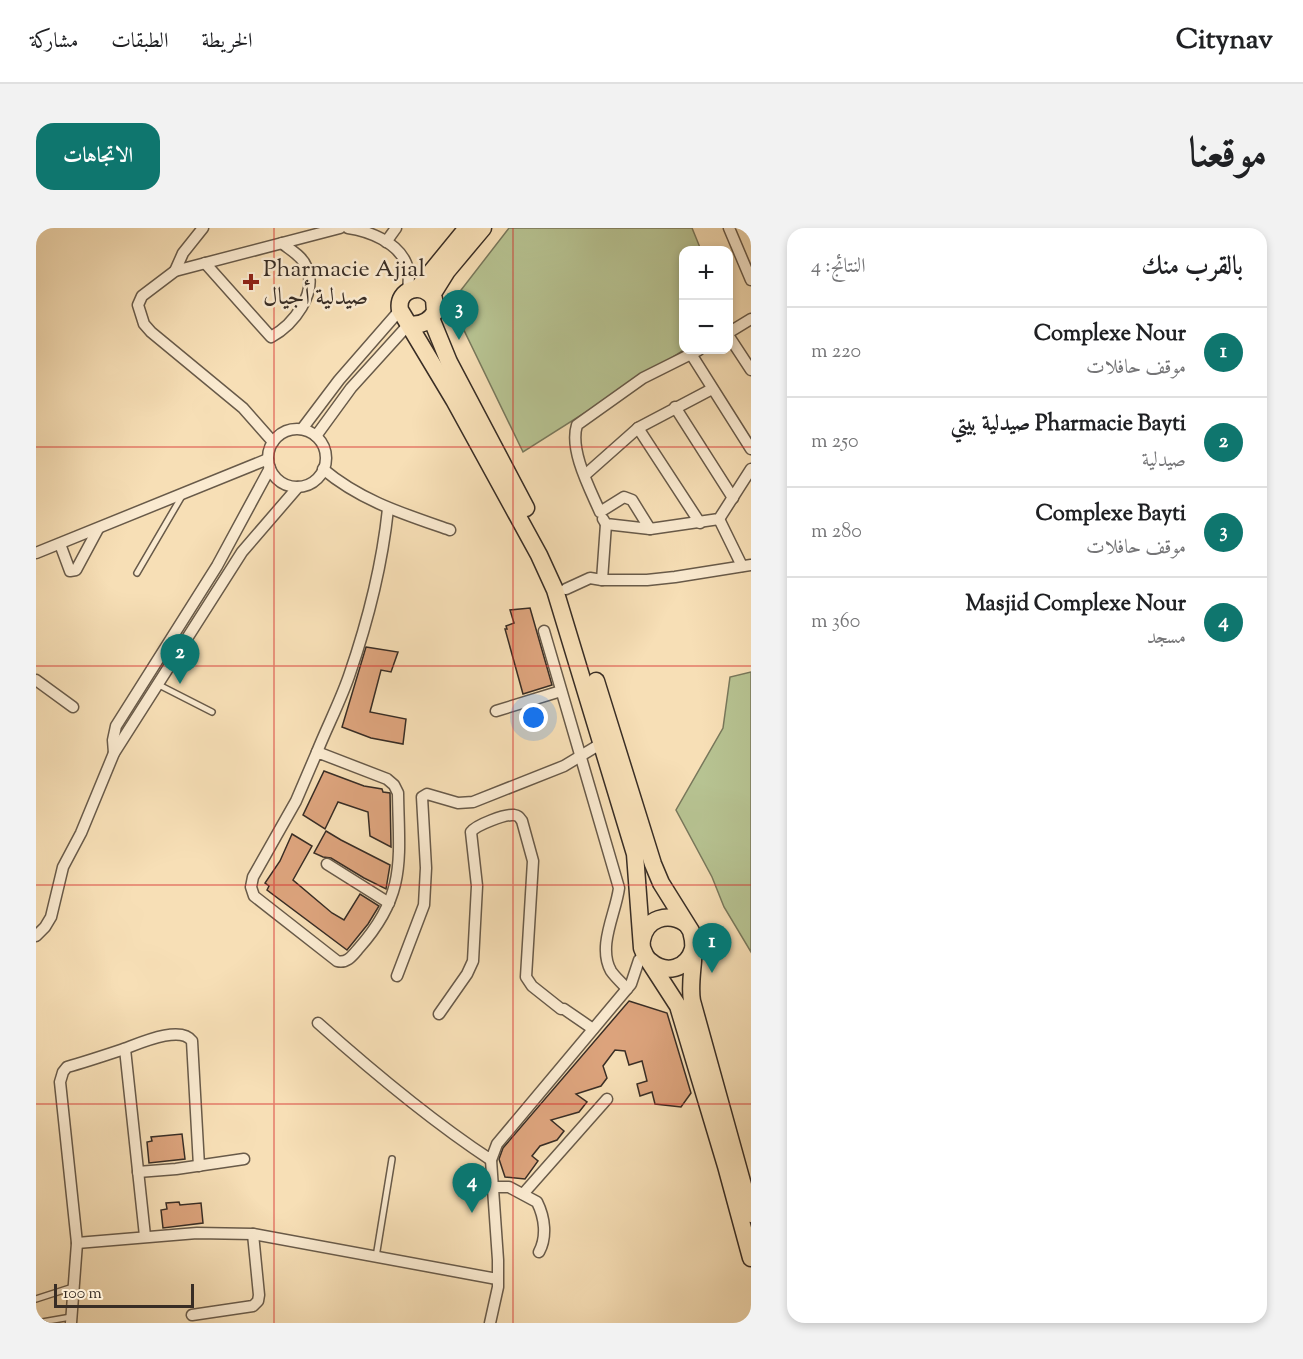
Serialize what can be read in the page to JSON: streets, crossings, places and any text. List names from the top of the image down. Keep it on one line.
{"places":{"health":["Pharmacie Ajial صيدلية أجيال"]},"scale_bar":"100 m","page":{"header":"Citynav","nav":["الخريطة","الطبقات","مشاركة"],"title":"موقعنا","buttons":"الاتجاهات","heading":["بالقرب منك","النتائج: 4"],"map_buttons":["+","−"],"pins":["3","2","1","4"],"list":[{"mark":"1","name":"Complexe Nour","note":"موقف حافلات","value":"220 m"},{"mark":"2","name":"Pharmacie Bayti صيدلية بيتي","note":"صيدلية","value":"250 m"},{"mark":"3","name":"Complexe Bayti","note":"موقف حافلات","value":"280 m"},{"mark":"4","name":"Masjid Complexe Nour","note":"مسجد","value":"360 m"}],"scale":"100 m"}}
